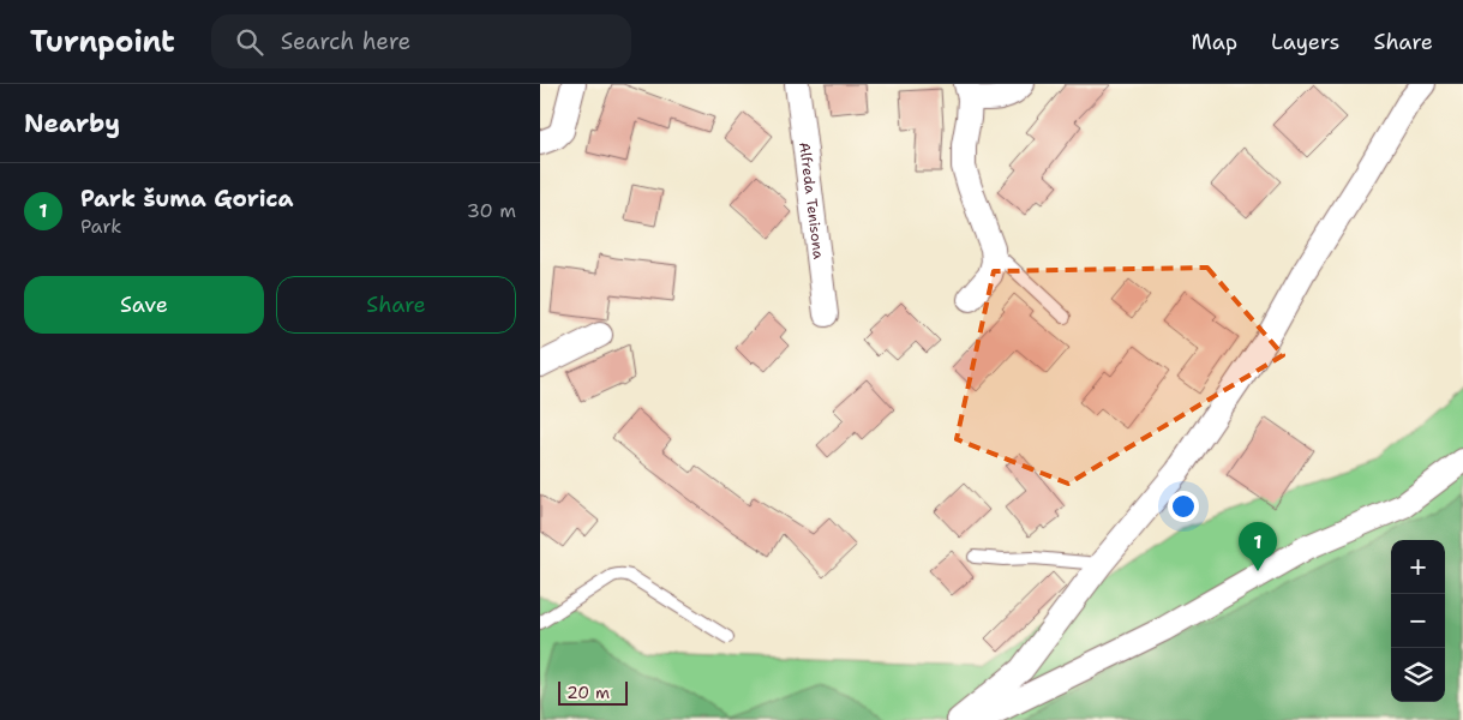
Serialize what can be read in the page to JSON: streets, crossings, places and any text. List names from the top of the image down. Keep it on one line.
{"streets":{"street":["Alfreda Tenisona"]},"scale_bar":"20 m","page":{"header":"Turnpoint","search":"Search here","nav":["Map","Layers","Share"],"heading":"Nearby","list":[{"mark":"1","name":"Park šuma Gorica","note":"Park","value":"30 m"}],"buttons":["Save","Share"],"pins":"1","map_buttons":["+","−"],"scale":"20 m"}}
